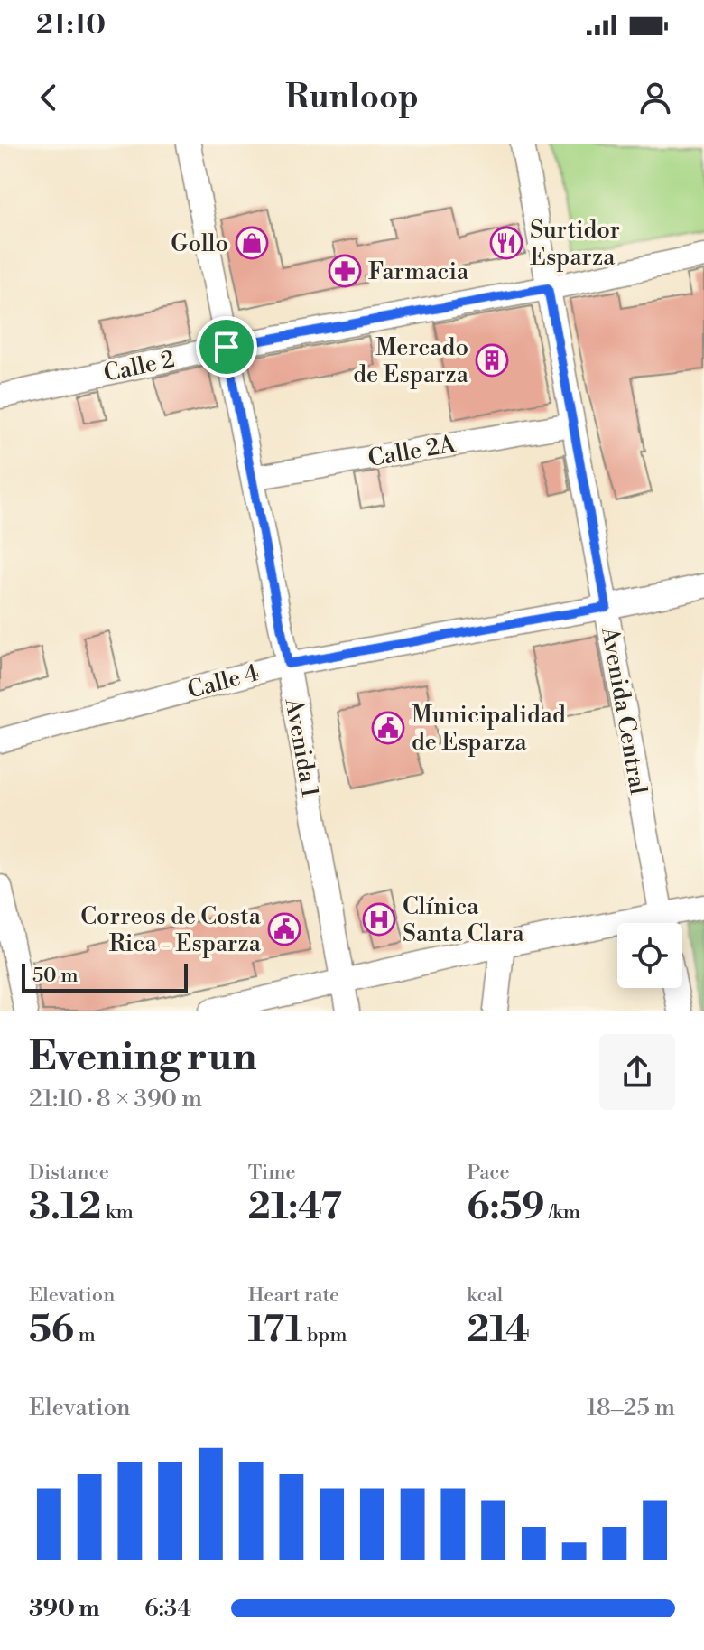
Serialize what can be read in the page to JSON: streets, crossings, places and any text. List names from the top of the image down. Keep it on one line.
{"streets":{"street":["Calle 2","Calle 2A","Calle 4","Avenida Central","Avenida 1"]},"crossings":[["Calle 2","Avenida Central"],["Calle 2","Avenida 1"],["Calle 2A","Avenida Central"],["Calle 2A","Avenida 1"],["Calle 4","Avenida Central"],["Calle 4","Avenida 1"]],"places":{"shop":["Gollo"],"restaurant":["Surtidor Esparza"],"pharmacy":["Farmacia"],"building":["Mercado de Esparza"],"public building":["Municipalidad de Esparza","Correos de Costa Rica - Esparza"],"hospital":["Clínica Santa Clara"]},"scale_bar":"50 m","page":{"status":"21:10","header":"Runloop","scale":"50 m","heading":["Evening run","21:10 · 8 × 390 m"],"stats":[["Distance","3.12 km"],["Time","21:47"],["Pace","6:59 /km"],["Elevation","56 m"],["Heart rate","171 bpm"],["kcal","214"]],"chart":["Elevation","18–25 m"],"list":[{"name":"390 m","note":"6:34"}]}}
